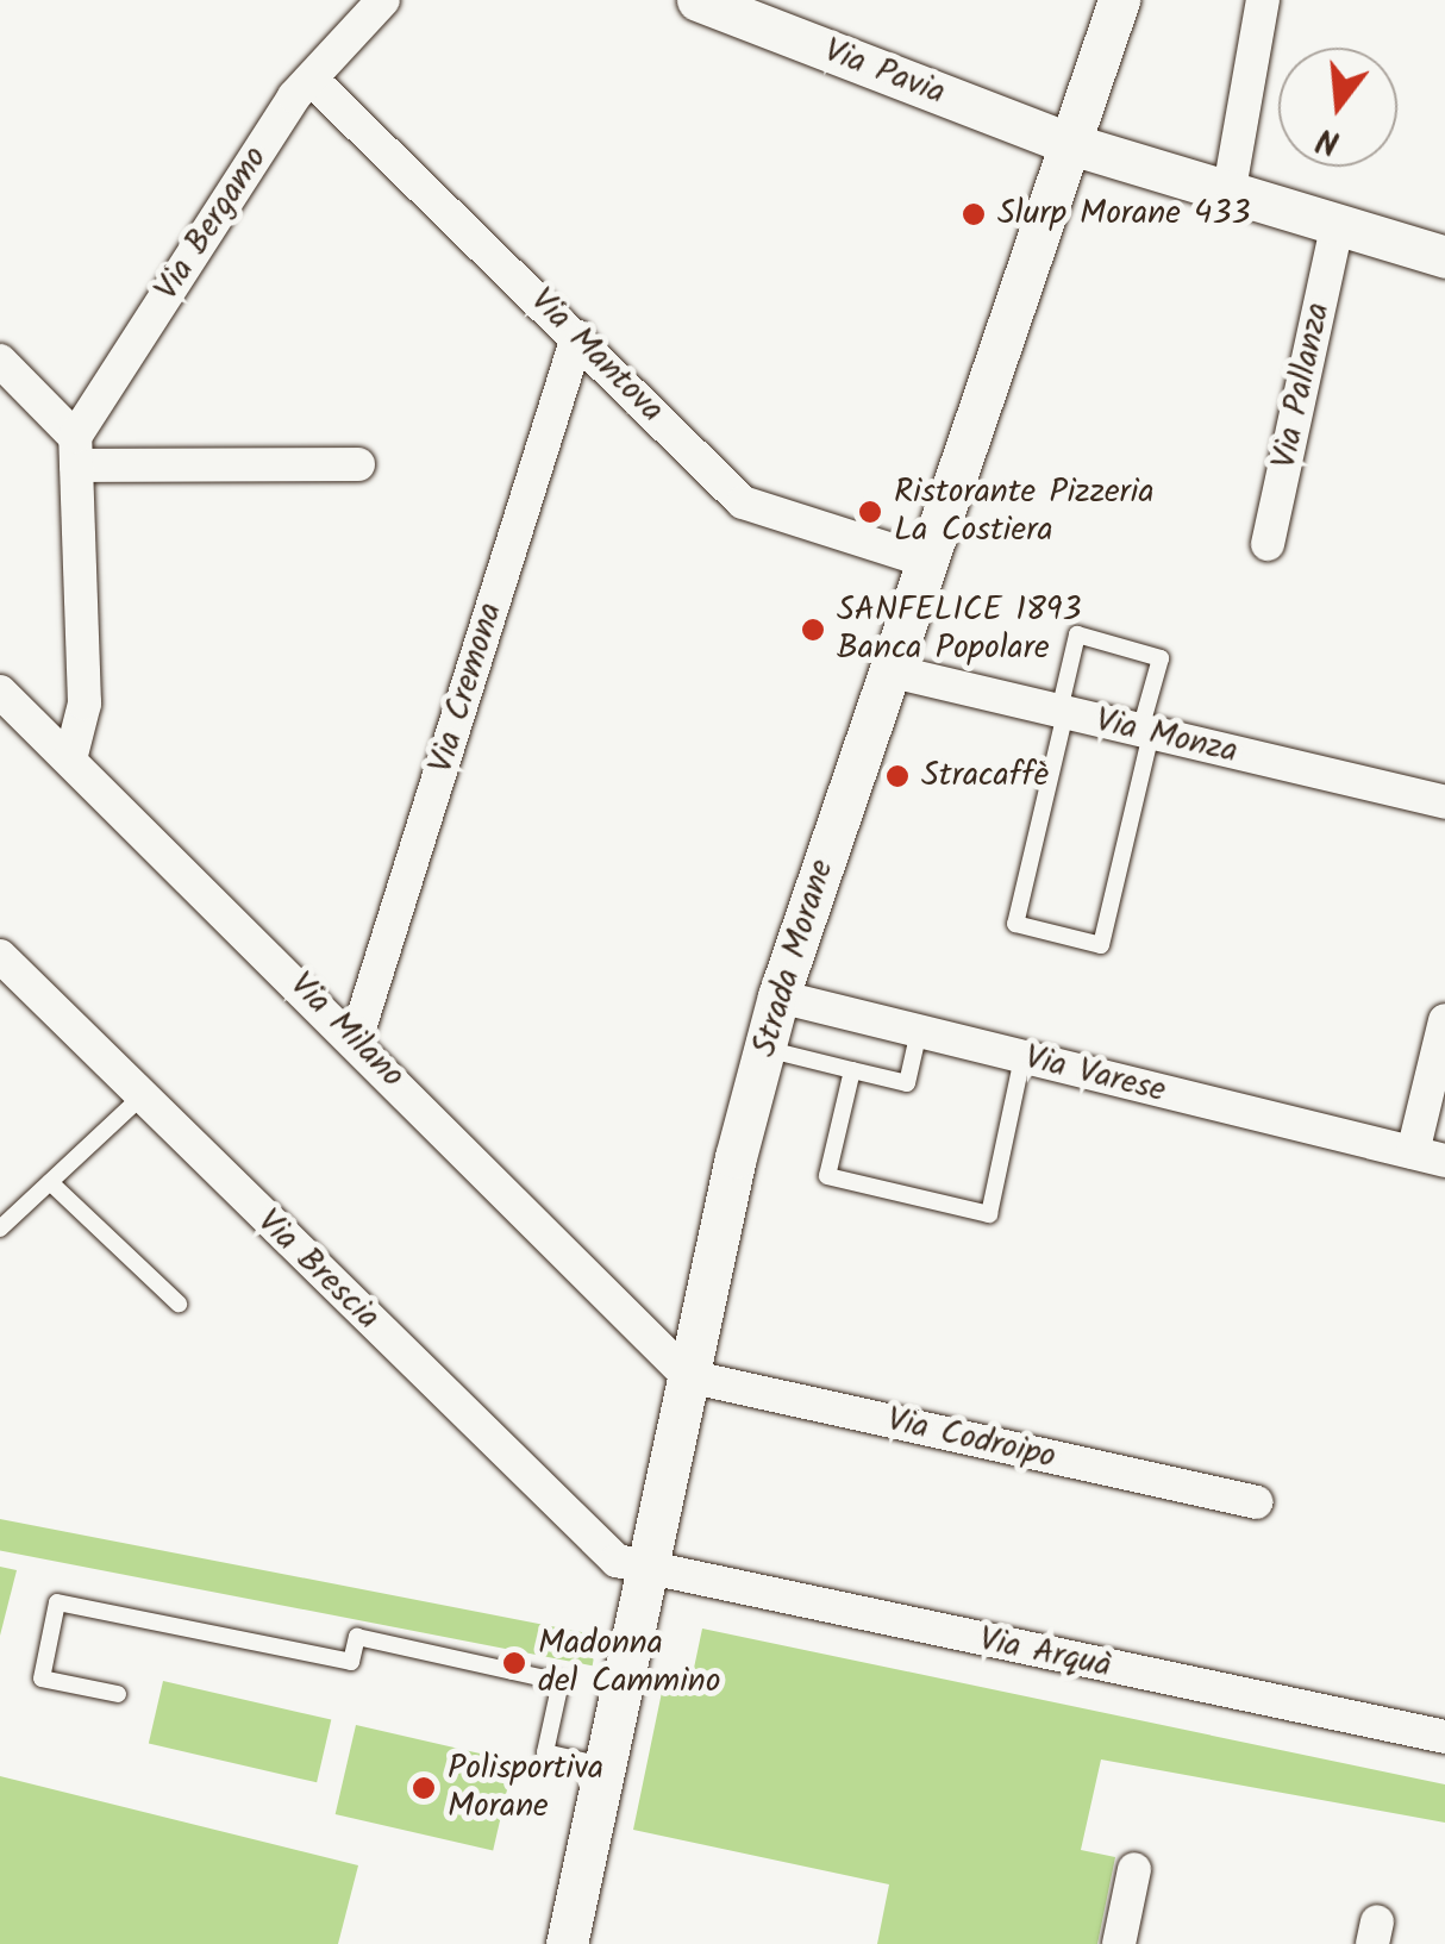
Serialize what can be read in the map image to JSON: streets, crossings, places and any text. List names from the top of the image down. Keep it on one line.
{"streets":{"street":["Via Pavia","Via Bergamo","Via Mantova","Via Pallanza","Via Cremona","Via Monza","Strada Morane","Via Milano","Via Varese","Via Brescia","Via Codroipo","Via Arquà"]},"crossings":[["Via Pavia","Strada Morane"],["Via Bergamo","Via Mantova"],["Via Mantova","Via Cremona"],["Via Mantova","Strada Morane"],["Via Cremona","Via Milano"],["Via Monza","Strada Morane"],["Strada Morane","Via Milano"],["Strada Morane","Via Varese"],["Strada Morane","Via Brescia"],["Strada Morane","Via Codroipo"],["Strada Morane","Via Arquà"],["Via Milano","Via Codroipo"],["Via Brescia","Via Arquà"]],"places":["Slurp Morane 433","Ristorante Pizzeria La Costiera","SANFELICE 1893 Banca Popolare","Stracaffè","Madonna del Cammino","Polisportiva Morane"],"north":"bottom"}
